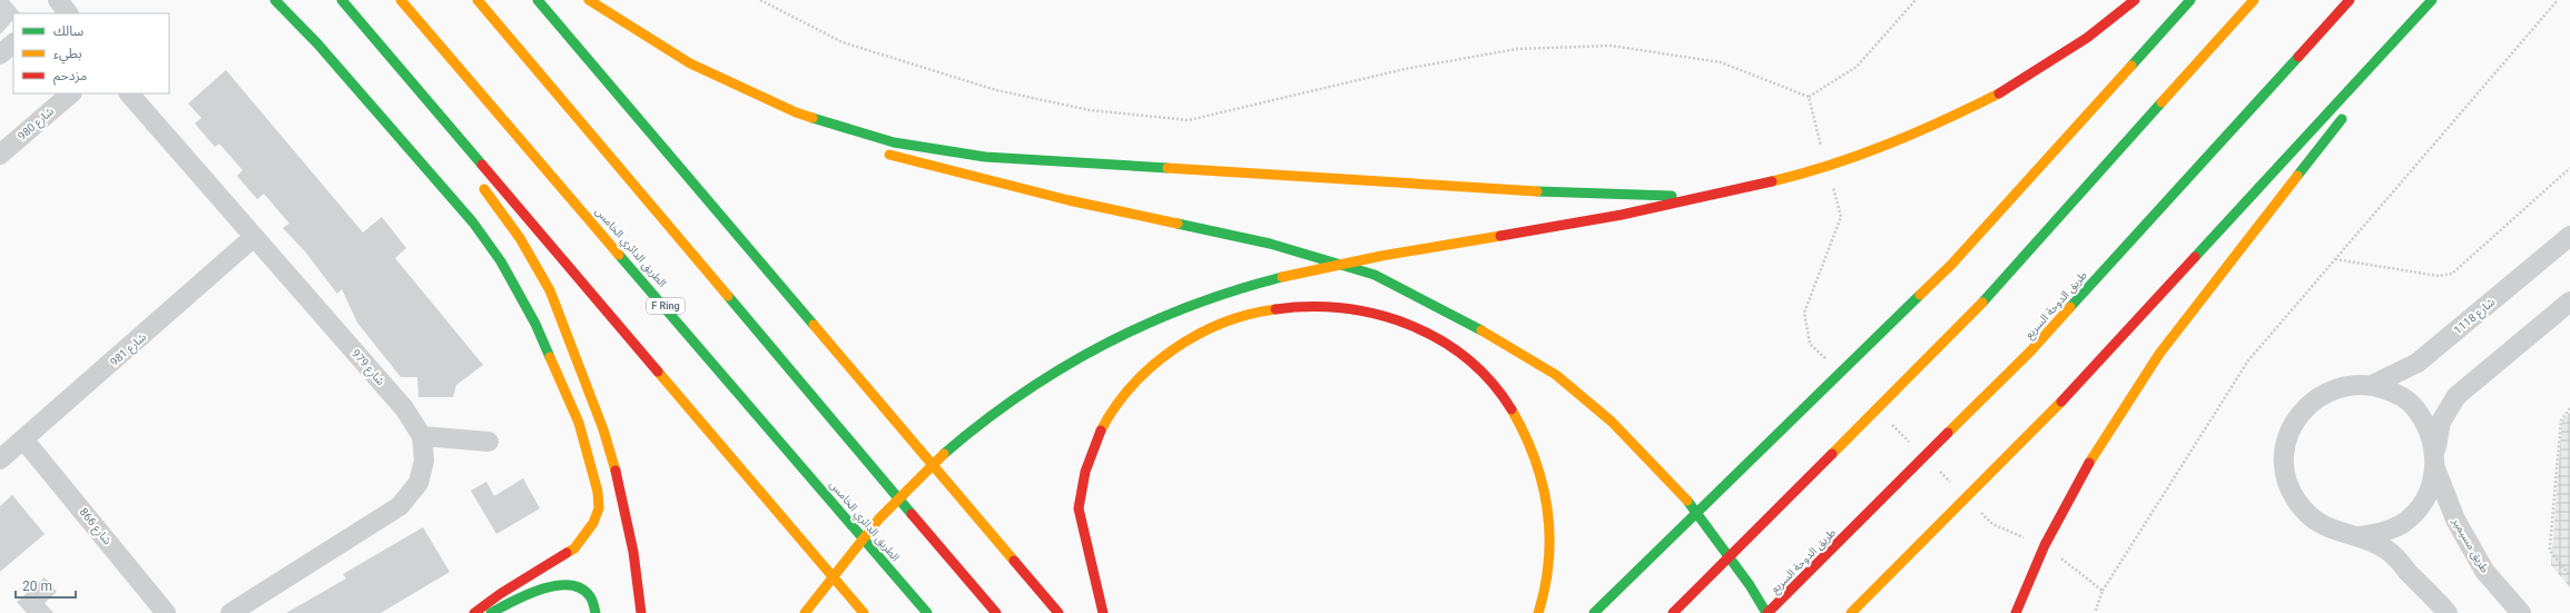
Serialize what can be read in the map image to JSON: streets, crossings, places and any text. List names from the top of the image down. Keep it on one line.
{"streets":{"main road":["الطريق الدائري الخامس","طريق الدوحة السريع","F Ring"],"street":["شارع 980","شارع 1118","شارع 981","شارع 979","شارع 866","طريق مسيمير"]},"crossings":[["شارع 1118","طريق مسيمير"],["شارع 981","شارع 979"],["شارع 981","شارع 866"]],"legend":["سالك","بطيء","مزدحم"],"scale_bar":"20 m"}
